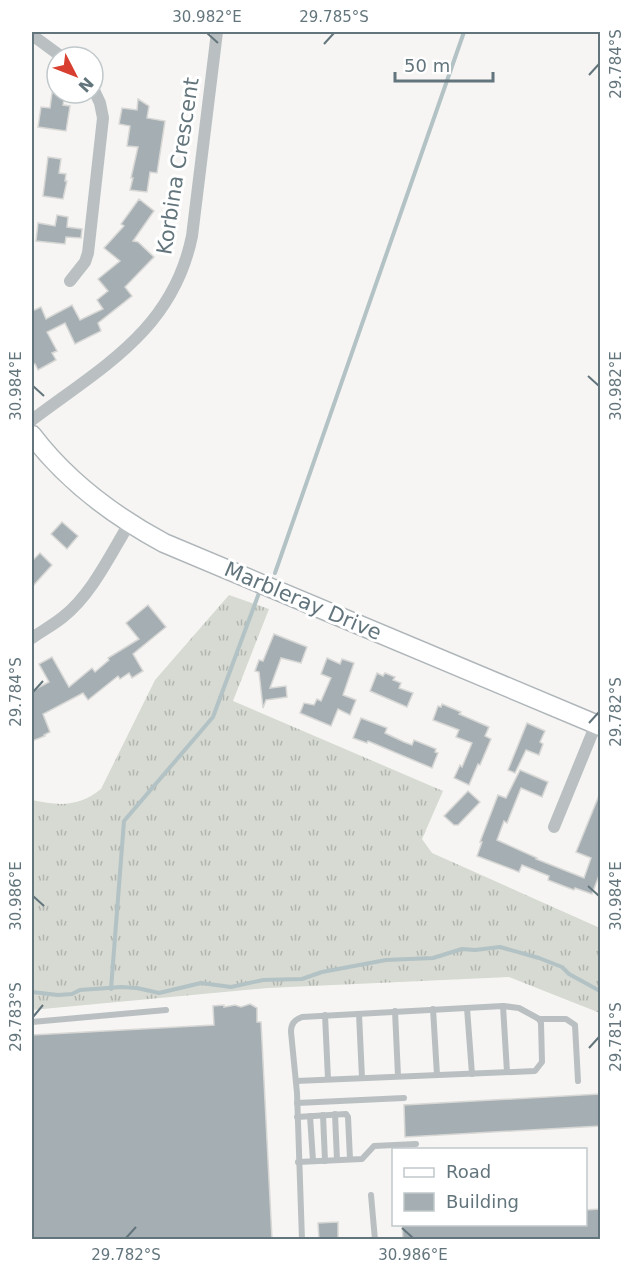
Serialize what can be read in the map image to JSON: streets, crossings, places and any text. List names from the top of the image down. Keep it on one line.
{"streets":{"street":["Korbina Crescent","Marbleray Drive"]},"legend":["Road","Building"],"scale_bar":"50 m","north":"bottom right","coordinates":["30.982°E","29.785°S","29.784°S","30.984°E","29.782°S","30.986°E","29.783°S","29.781°S"]}
